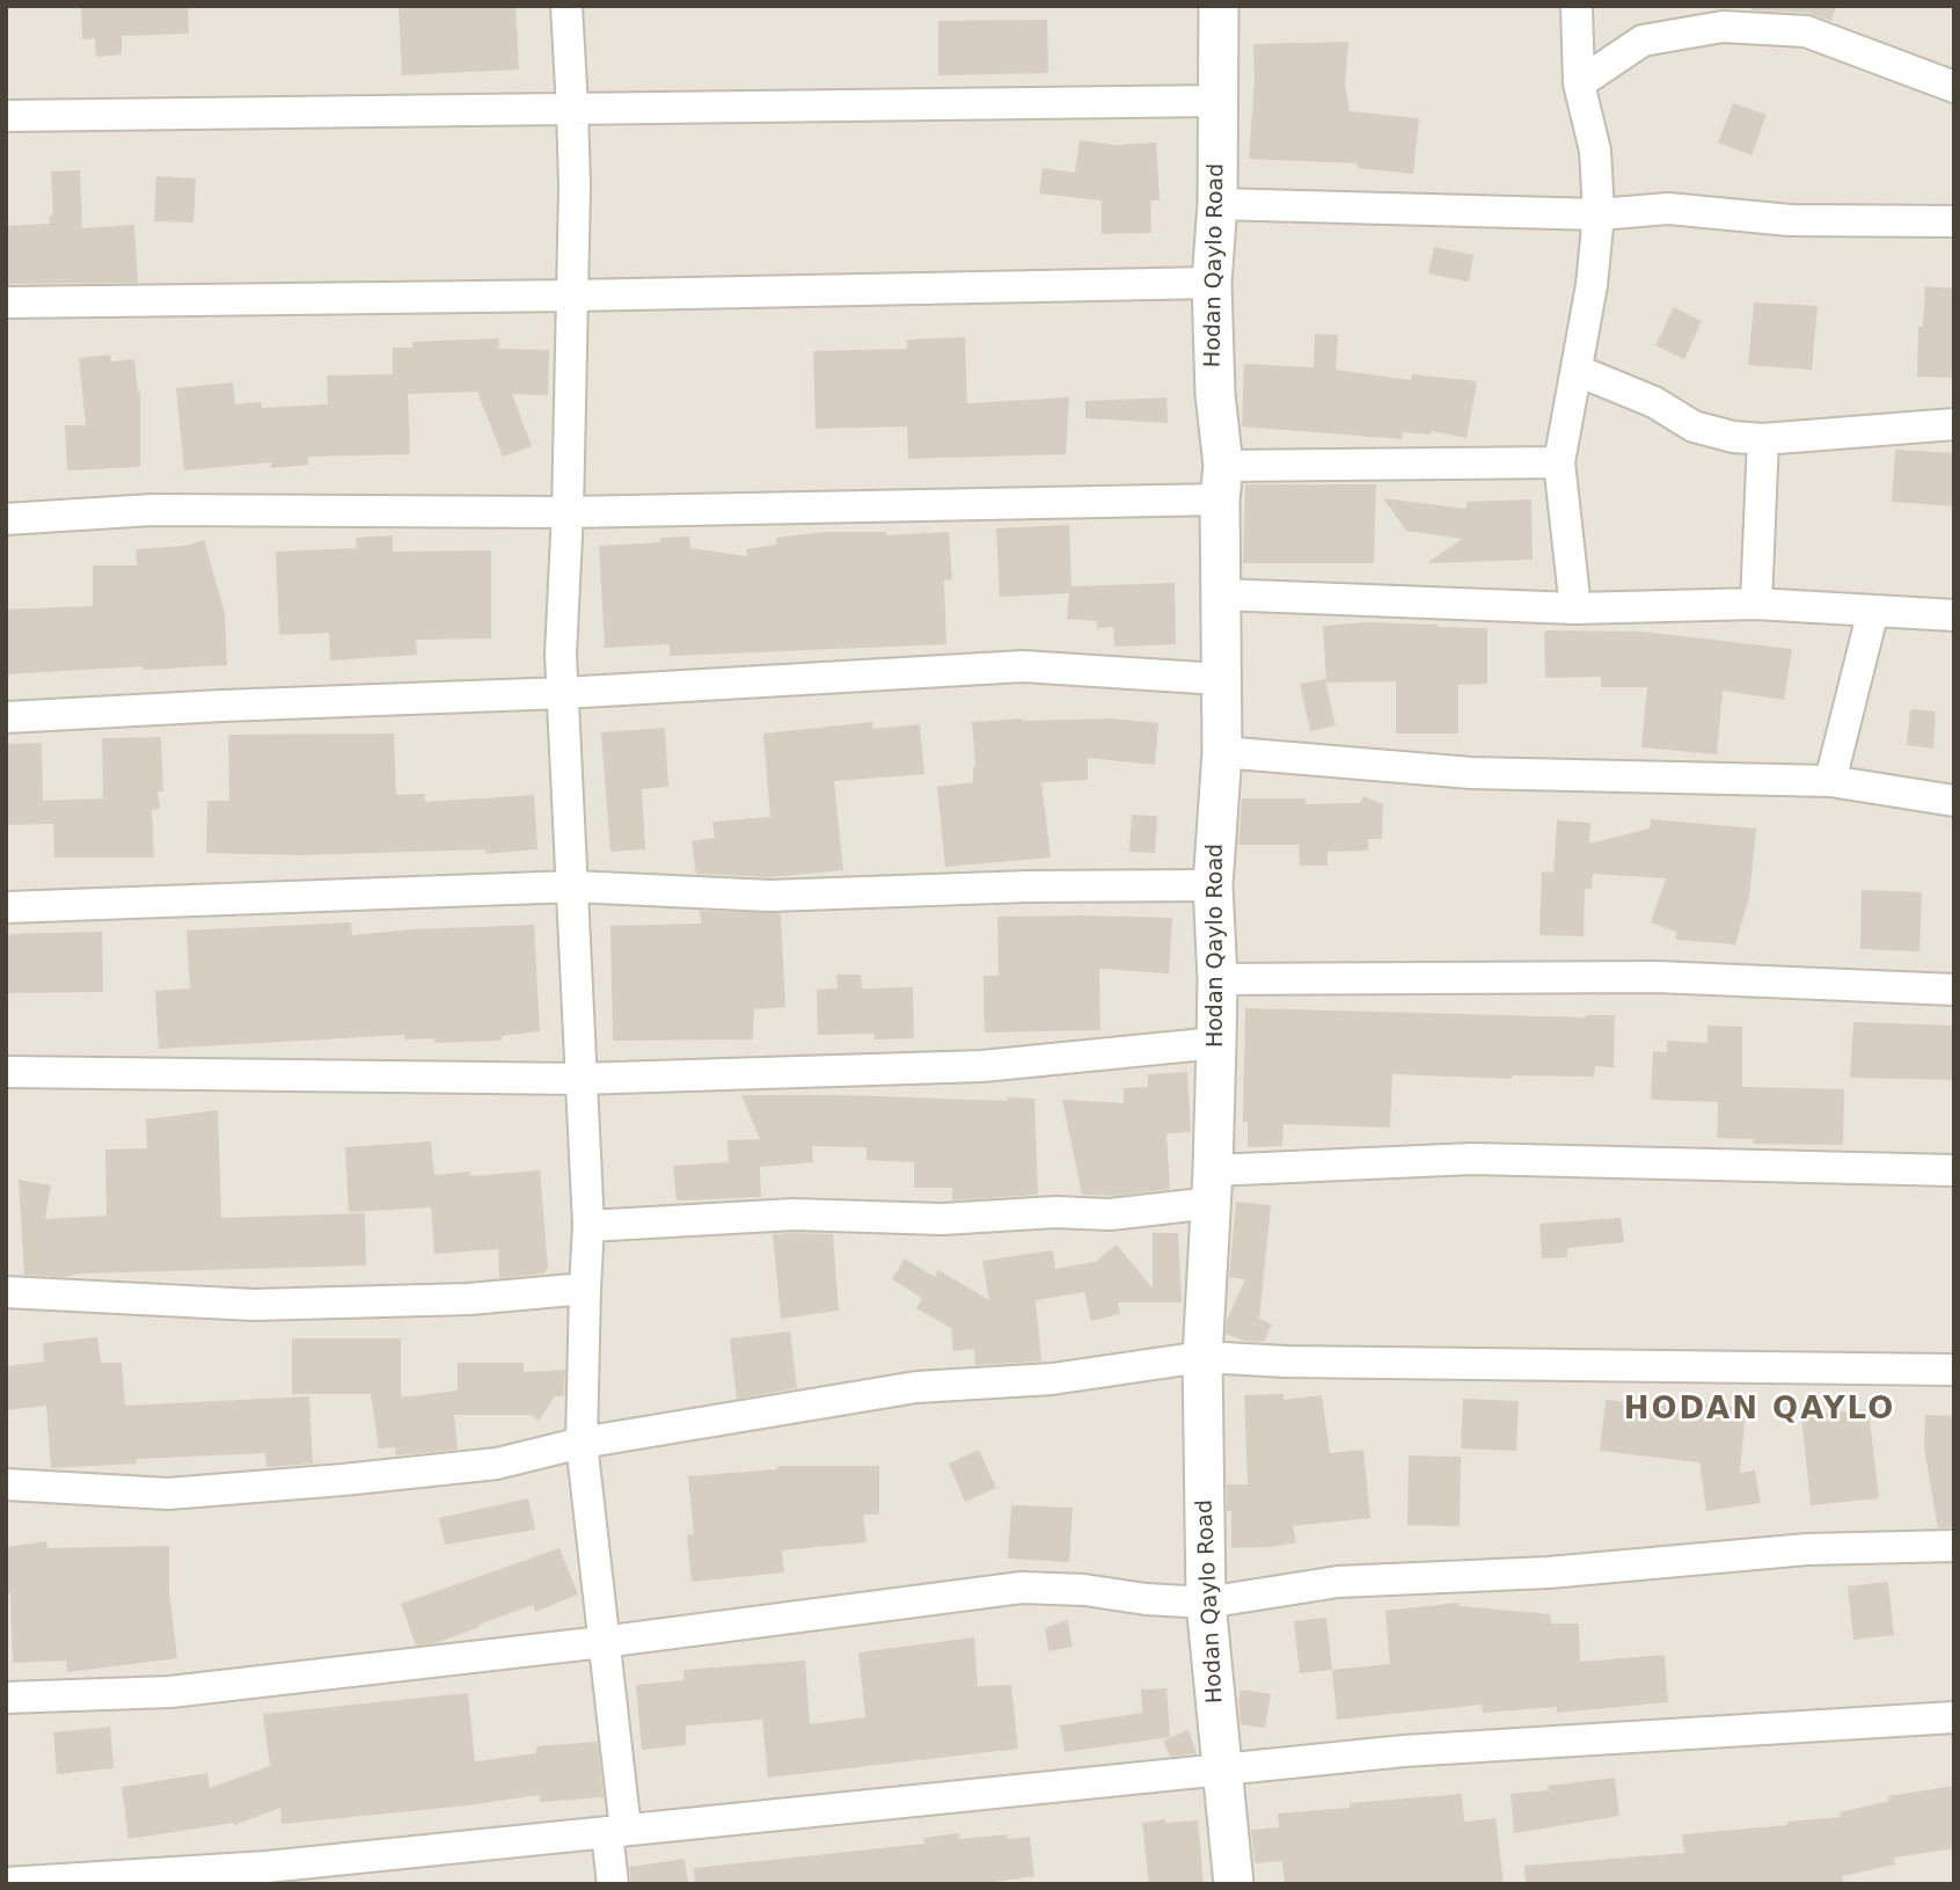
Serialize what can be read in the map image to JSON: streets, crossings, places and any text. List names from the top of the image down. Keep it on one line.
{"streets":{"street":["Hodan Qaylo Road"]},"districts":["HODAN QAYLO"]}
